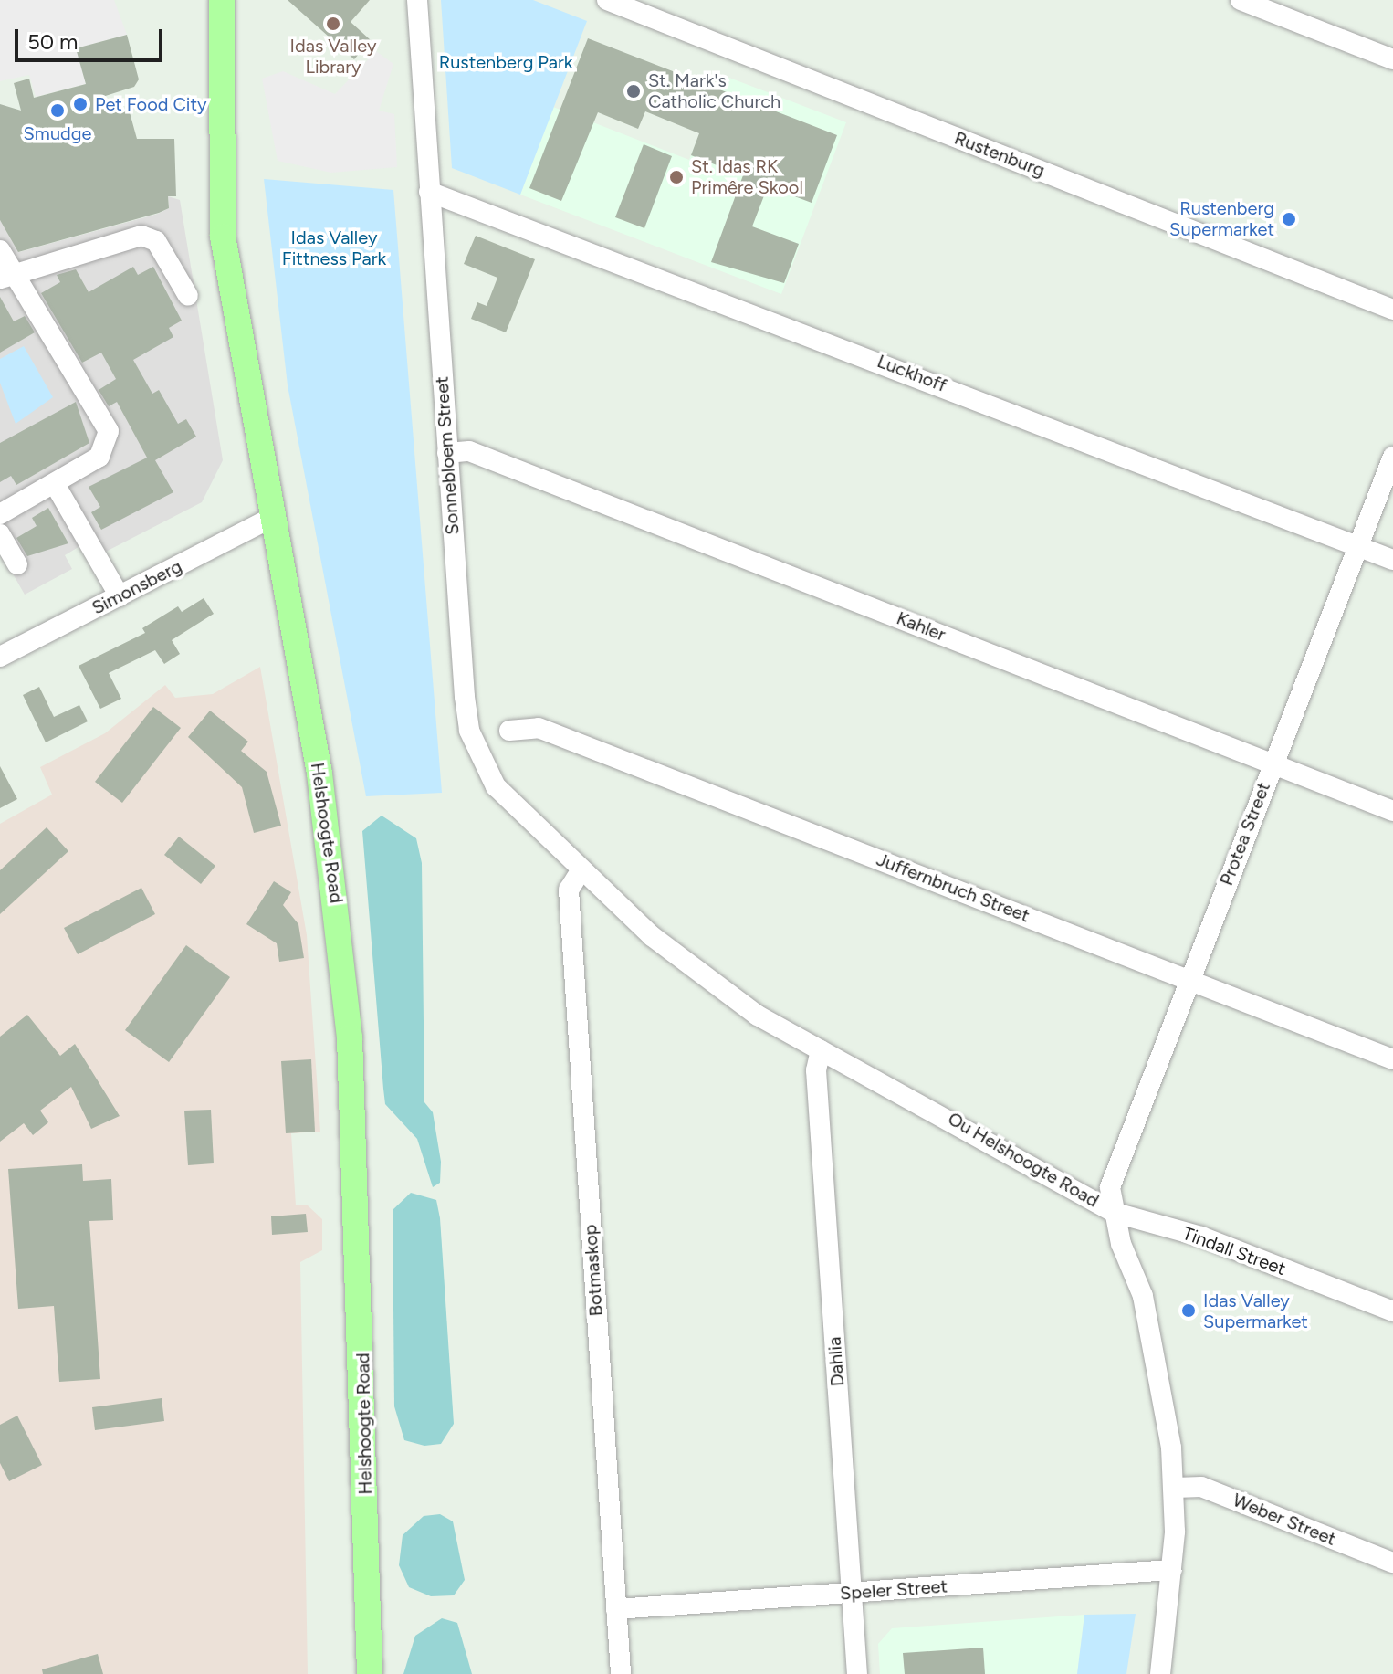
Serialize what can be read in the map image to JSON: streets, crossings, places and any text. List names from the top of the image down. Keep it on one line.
{"streets":{"main road":["Helshoogte Road"],"street":["Rustenburg","Luckhoff","Sonnebloem Street","Simonsberg","Kahler","Protea Street","Juffernbruch Street","Ou Helshoogte Road","Tindall Street","Botmaskop","Dahlia","Weber Street","Speler Street"]},"crossings":[["Luckhoff","Sonnebloem Street"],["Luckhoff","Protea Street"],["Sonnebloem Street","Kahler"],["Sonnebloem Street","Ou Helshoogte Road"],["Sonnebloem Street","Botmaskop"],["Simonsberg","Helshoogte Road"],["Kahler","Protea Street"],["Protea Street","Juffernbruch Street"],["Protea Street","Ou Helshoogte Road"],["Protea Street","Tindall Street"],["Ou Helshoogte Road","Tindall Street"],["Ou Helshoogte Road","Botmaskop"],["Ou Helshoogte Road","Dahlia"],["Ou Helshoogte Road","Weber Street"],["Ou Helshoogte Road","Speler Street"],["Botmaskop","Speler Street"],["Dahlia","Speler Street"]],"parks":["Rustenberg Park","Idas Valley Fittness Park"],"places":["Idas Valley Library","St. Mark's Catholic Church","Pet Food City","Smudge","St. Idas RK Primêre Skool","Rustenberg Supermarket","Idas Valley Supermarket"],"scale_bar":"50 m"}
